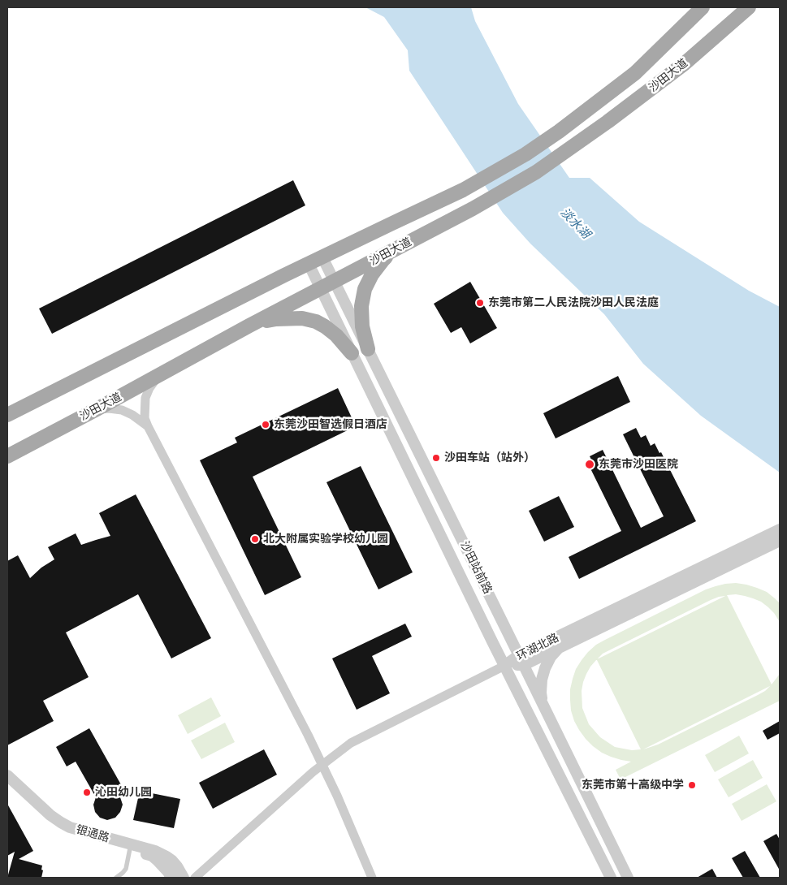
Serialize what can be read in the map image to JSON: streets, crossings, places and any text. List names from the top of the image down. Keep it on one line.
{"streets":{"main road":["沙田大道"],"street":["沙田站前路","环湖北路","银通路"]},"crossings":[["沙田大道","沙田站前路"],["沙田站前路","环湖北路"]],"water":["淡水湖"],"places":["东莞市第二人民法院沙田人民法庭","东莞沙田智选假日酒店","沙田车站（站外）","东莞市沙田医院","北大附属实验学校幼儿园","东莞市第十高级中学","沁田幼儿园"]}
